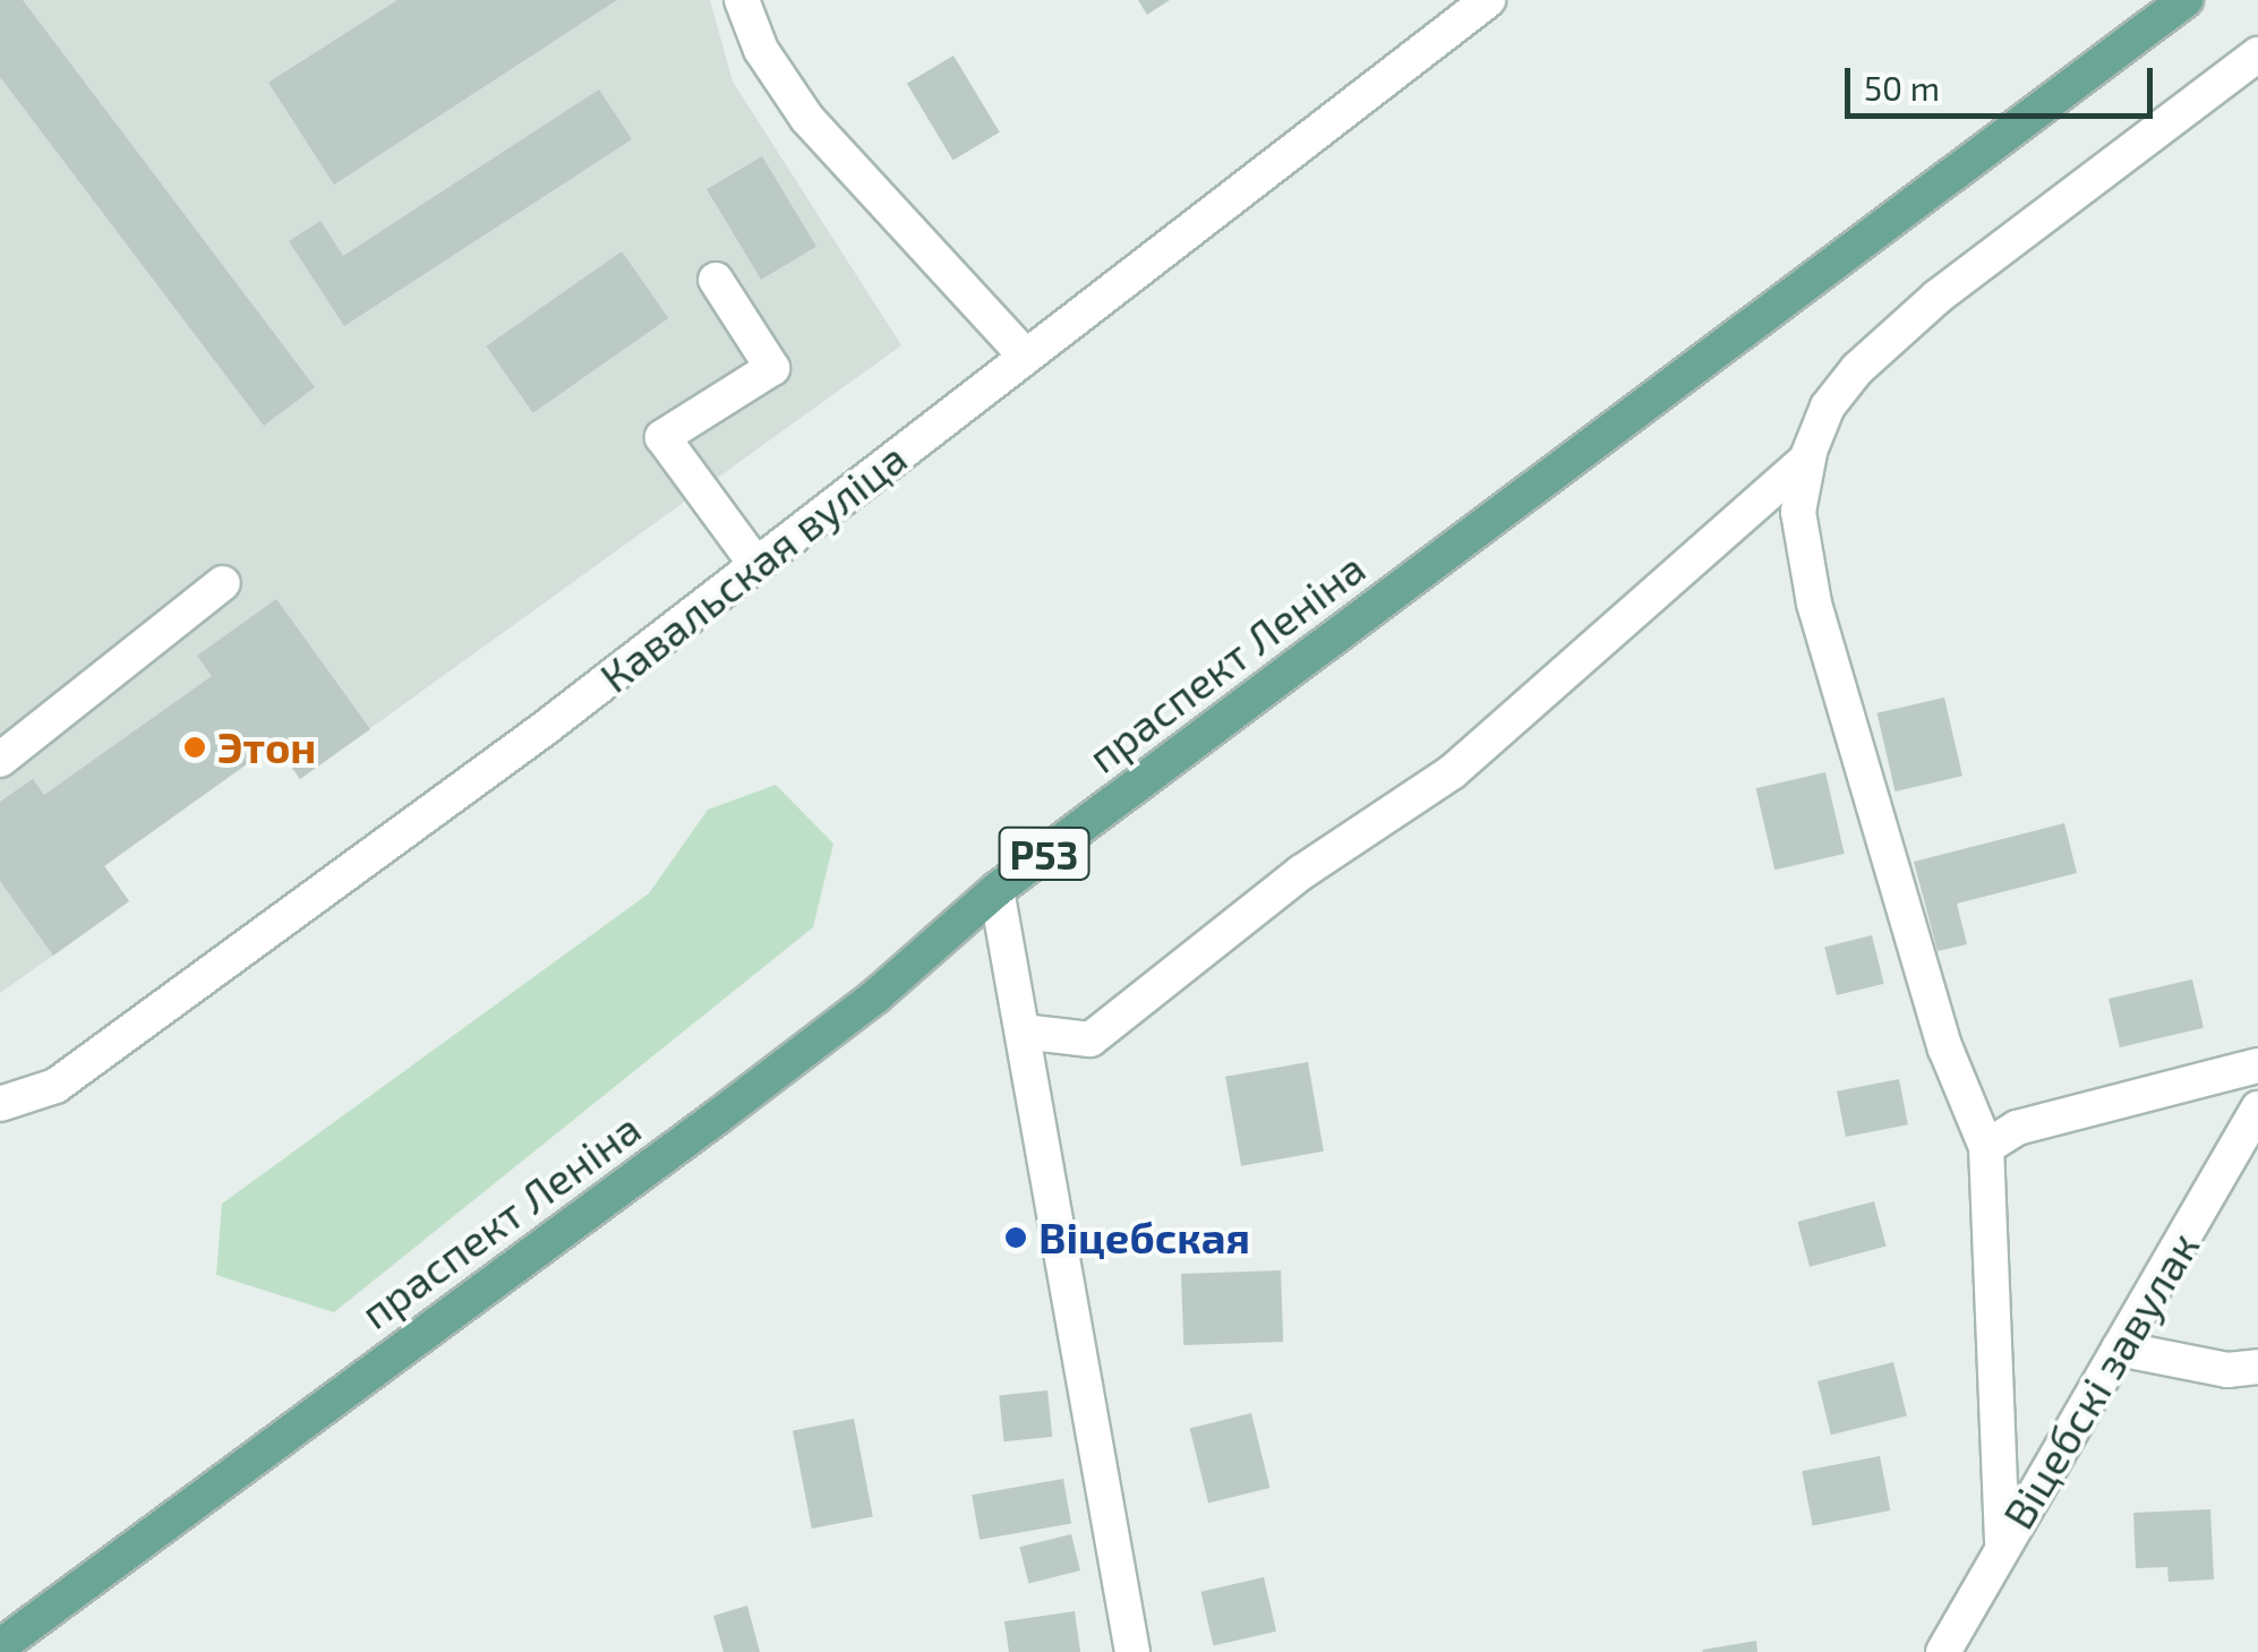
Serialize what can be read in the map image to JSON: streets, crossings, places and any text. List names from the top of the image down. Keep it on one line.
{"streets":{"main road":["праспект Леніна","Р53"],"street":["Кавальская вуліца","Віцебскі завулак"]},"places":["Этон","Віцебская"],"scale_bar":"50 m"}
